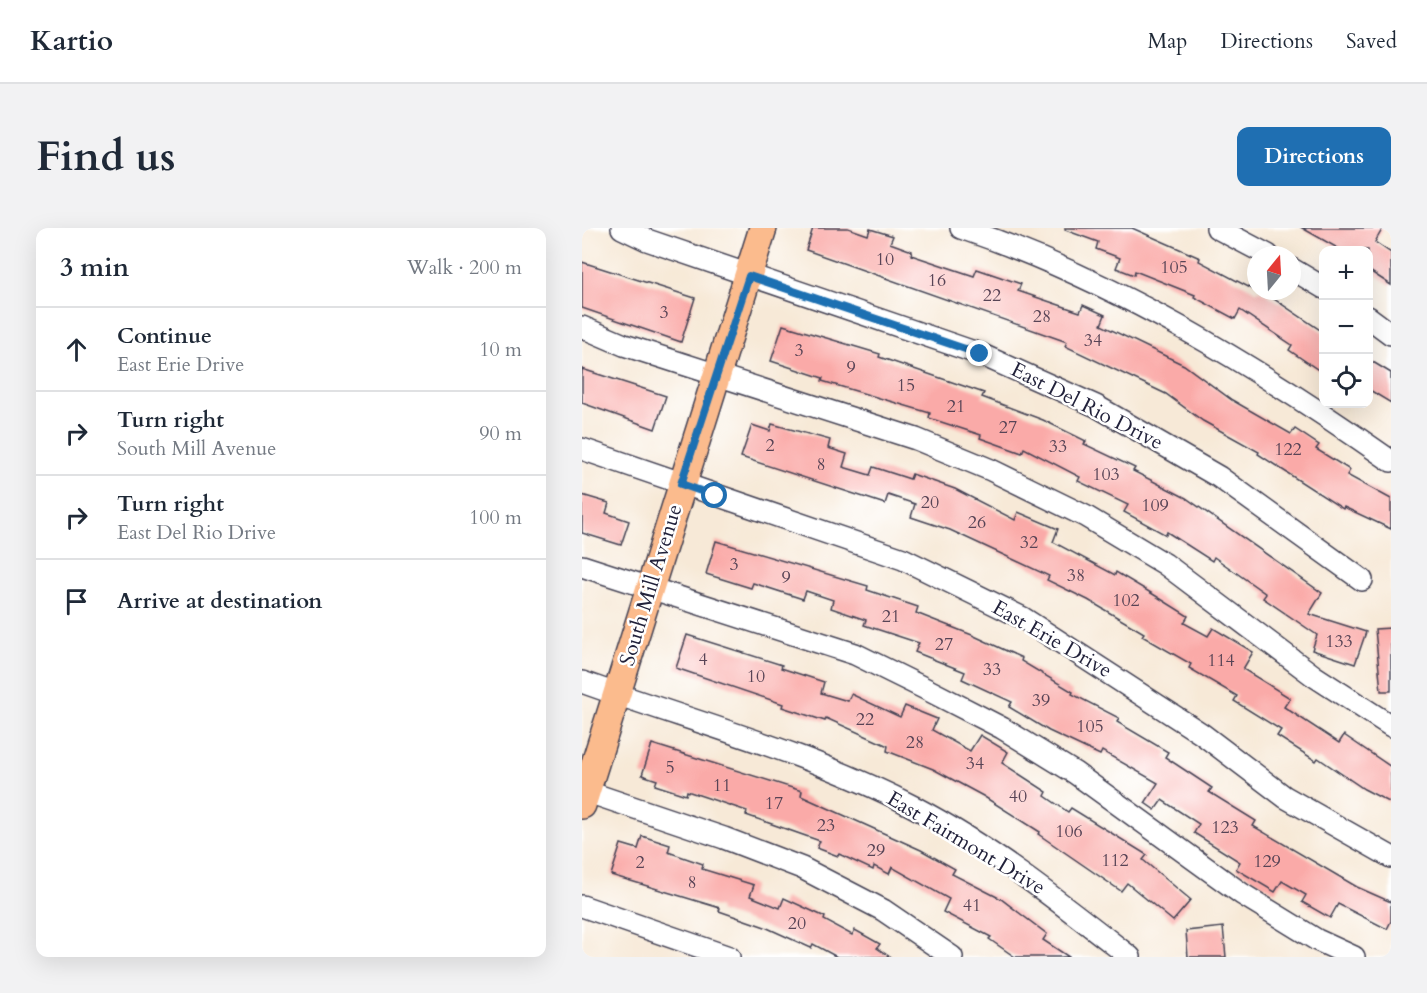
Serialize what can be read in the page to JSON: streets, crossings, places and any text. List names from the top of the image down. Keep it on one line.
{"streets":{"main road":["South Mill Avenue"],"street":["East Del Rio Drive","East Erie Drive","East Fairmont Drive"]},"crossings":[["East Del Rio Drive","South Mill Avenue"],["South Mill Avenue","East Erie Drive"],["South Mill Avenue","East Fairmont Drive"]],"house_numbers":["10","105","16","22","3","28","34","3","9","15","21","27","2","33","122","8","103","20","109","26","32","3","38","9","102","21","133","27","4","114","33","10","39","22","105","28","34","5","11","40","17","23","123","106","29","112","129","2","8","41","20"],"north":"top","page":{"header":"Kartio","nav":["Map","Directions","Saved"],"buttons":"Directions","title":"Find us","heading":["3 min","Walk · 200 m"],"map_buttons":["+","−"],"list":[["Continue","East Erie Drive","10 m"],["Turn right","South Mill Avenue","90 m"],["Turn right","East Del Rio Drive","100 m"],"Arrive at destination"]}}
